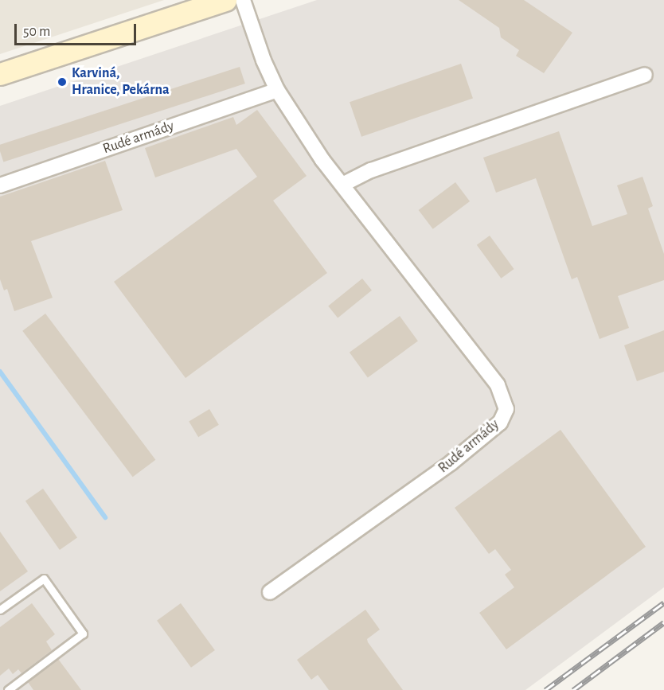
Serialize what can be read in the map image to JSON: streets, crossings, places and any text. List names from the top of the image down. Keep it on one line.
{"streets":{"street":["Rudé armády"]},"places":["Karviná, Hranice, Pekárna"],"scale_bar":"50 m"}
